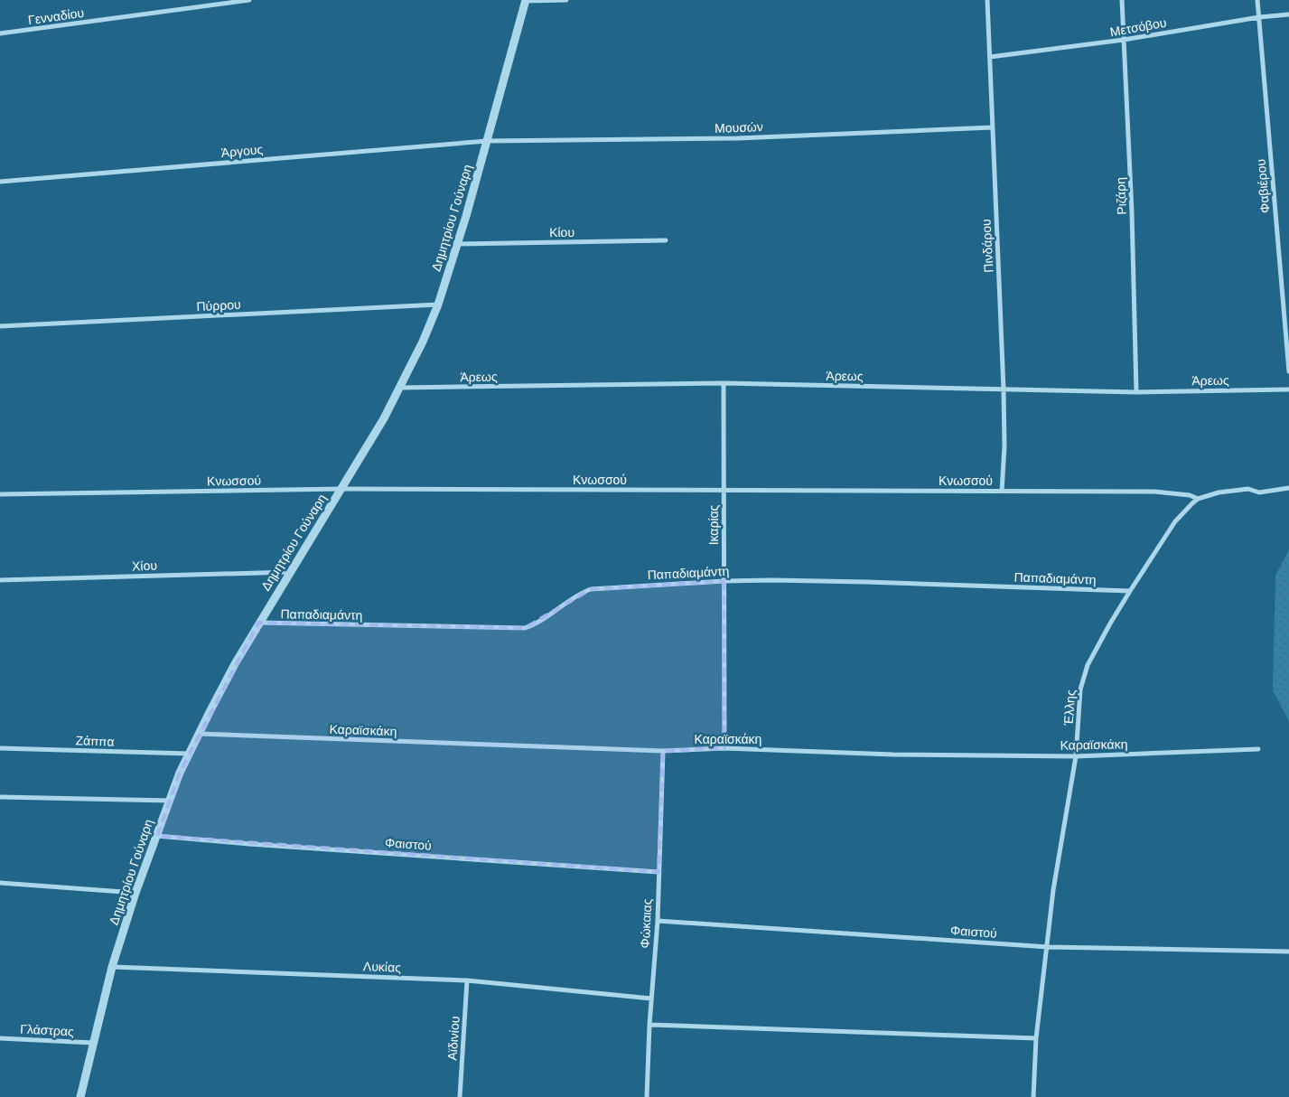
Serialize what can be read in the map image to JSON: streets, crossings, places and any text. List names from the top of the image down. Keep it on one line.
{"streets":{"street":["Γενναδίου","Μετσόβου","Μουσών","Άργους","Φαβιέρου","Ριζάρη","Δημητρίου Γούναρη","Κίου","Πινδάρου","Πύρρου","Άρεως","Κνωσσού","Ικαρίας","Χίου","Παπαδιαμάντη","Έλλης","Καραϊσκάκη","Ζάππα","Φαιστού","Φώκαιας","Λυκίας","Γλάστρας","Αϊδινίου"]},"crossings":[["Μετσόβου","Φαβιέρου"],["Μετσόβου","Ριζάρη"],["Μετσόβου","Πινδάρου"],["Μουσών","Άργους"],["Μουσών","Δημητρίου Γούναρη"],["Μουσών","Πινδάρου"],["Άργους","Δημητρίου Γούναρη"],["Ριζάρη","Άρεως"],["Δημητρίου Γούναρη","Κίου"],["Δημητρίου Γούναρη","Πύρρου"],["Δημητρίου Γούναρη","Άρεως"],["Δημητρίου Γούναρη","Κνωσσού"],["Δημητρίου Γούναρη","Χίου"],["Δημητρίου Γούναρη","Παπαδιαμάντη"],["Δημητρίου Γούναρη","Καραϊσκάκη"],["Δημητρίου Γούναρη","Ζάππα"],["Δημητρίου Γούναρη","Φαιστού"],["Δημητρίου Γούναρη","Λυκίας"],["Δημητρίου Γούναρη","Γλάστρας"],["Πινδάρου","Άρεως"],["Πινδάρου","Κνωσσού"],["Άρεως","Ικαρίας"],["Κνωσσού","Ικαρίας"],["Κνωσσού","Έλλης"],["Ικαρίας","Παπαδιαμάντη"],["Ικαρίας","Καραϊσκάκη"],["Παπαδιαμάντη","Έλλης"],["Έλλης","Καραϊσκάκη"],["Έλλης","Φαιστού"],["Καραϊσκάκη","Φώκαιας"],["Φαιστού","Φώκαιας"],["Φώκαιας","Λυκίας"],["Λυκίας","Αϊδινίου"]]}
